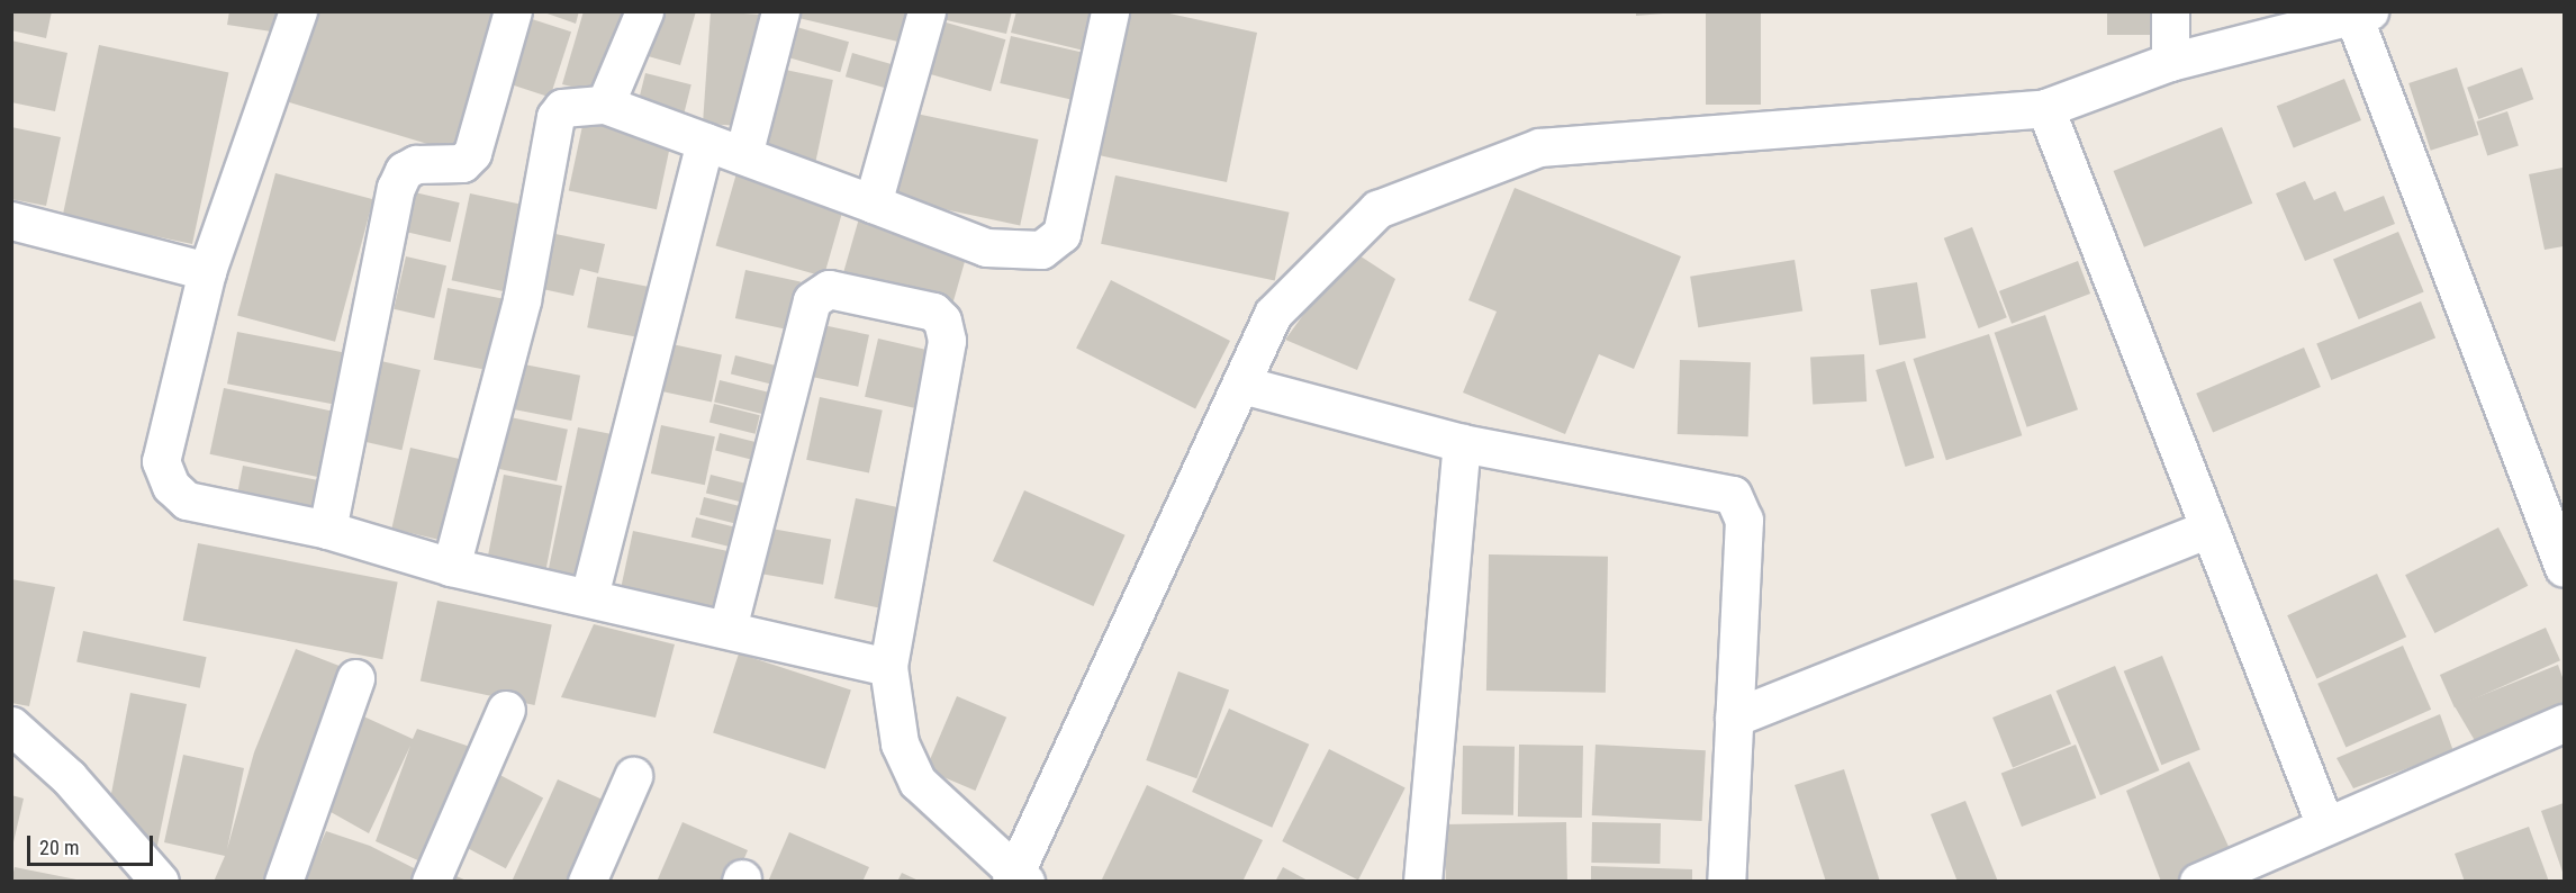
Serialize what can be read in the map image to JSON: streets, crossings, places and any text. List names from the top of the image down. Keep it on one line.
{"scale_bar":"20 m"}
